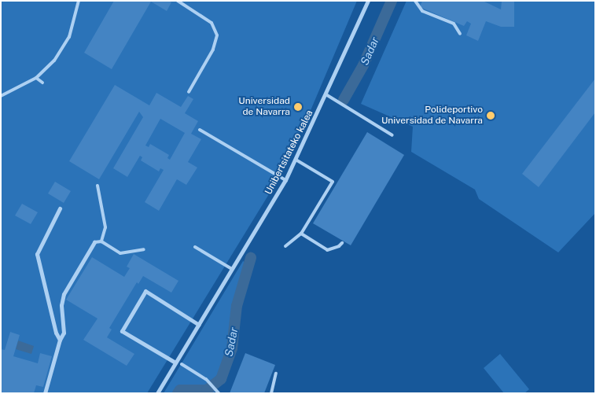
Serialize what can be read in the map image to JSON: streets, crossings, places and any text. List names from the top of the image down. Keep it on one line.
{"streets":{"street":["Unibertsitateko kalea"]},"water":["Sadar"],"places":["Universidad de Navarra","Polideportivo Universidad de Navarra"]}
